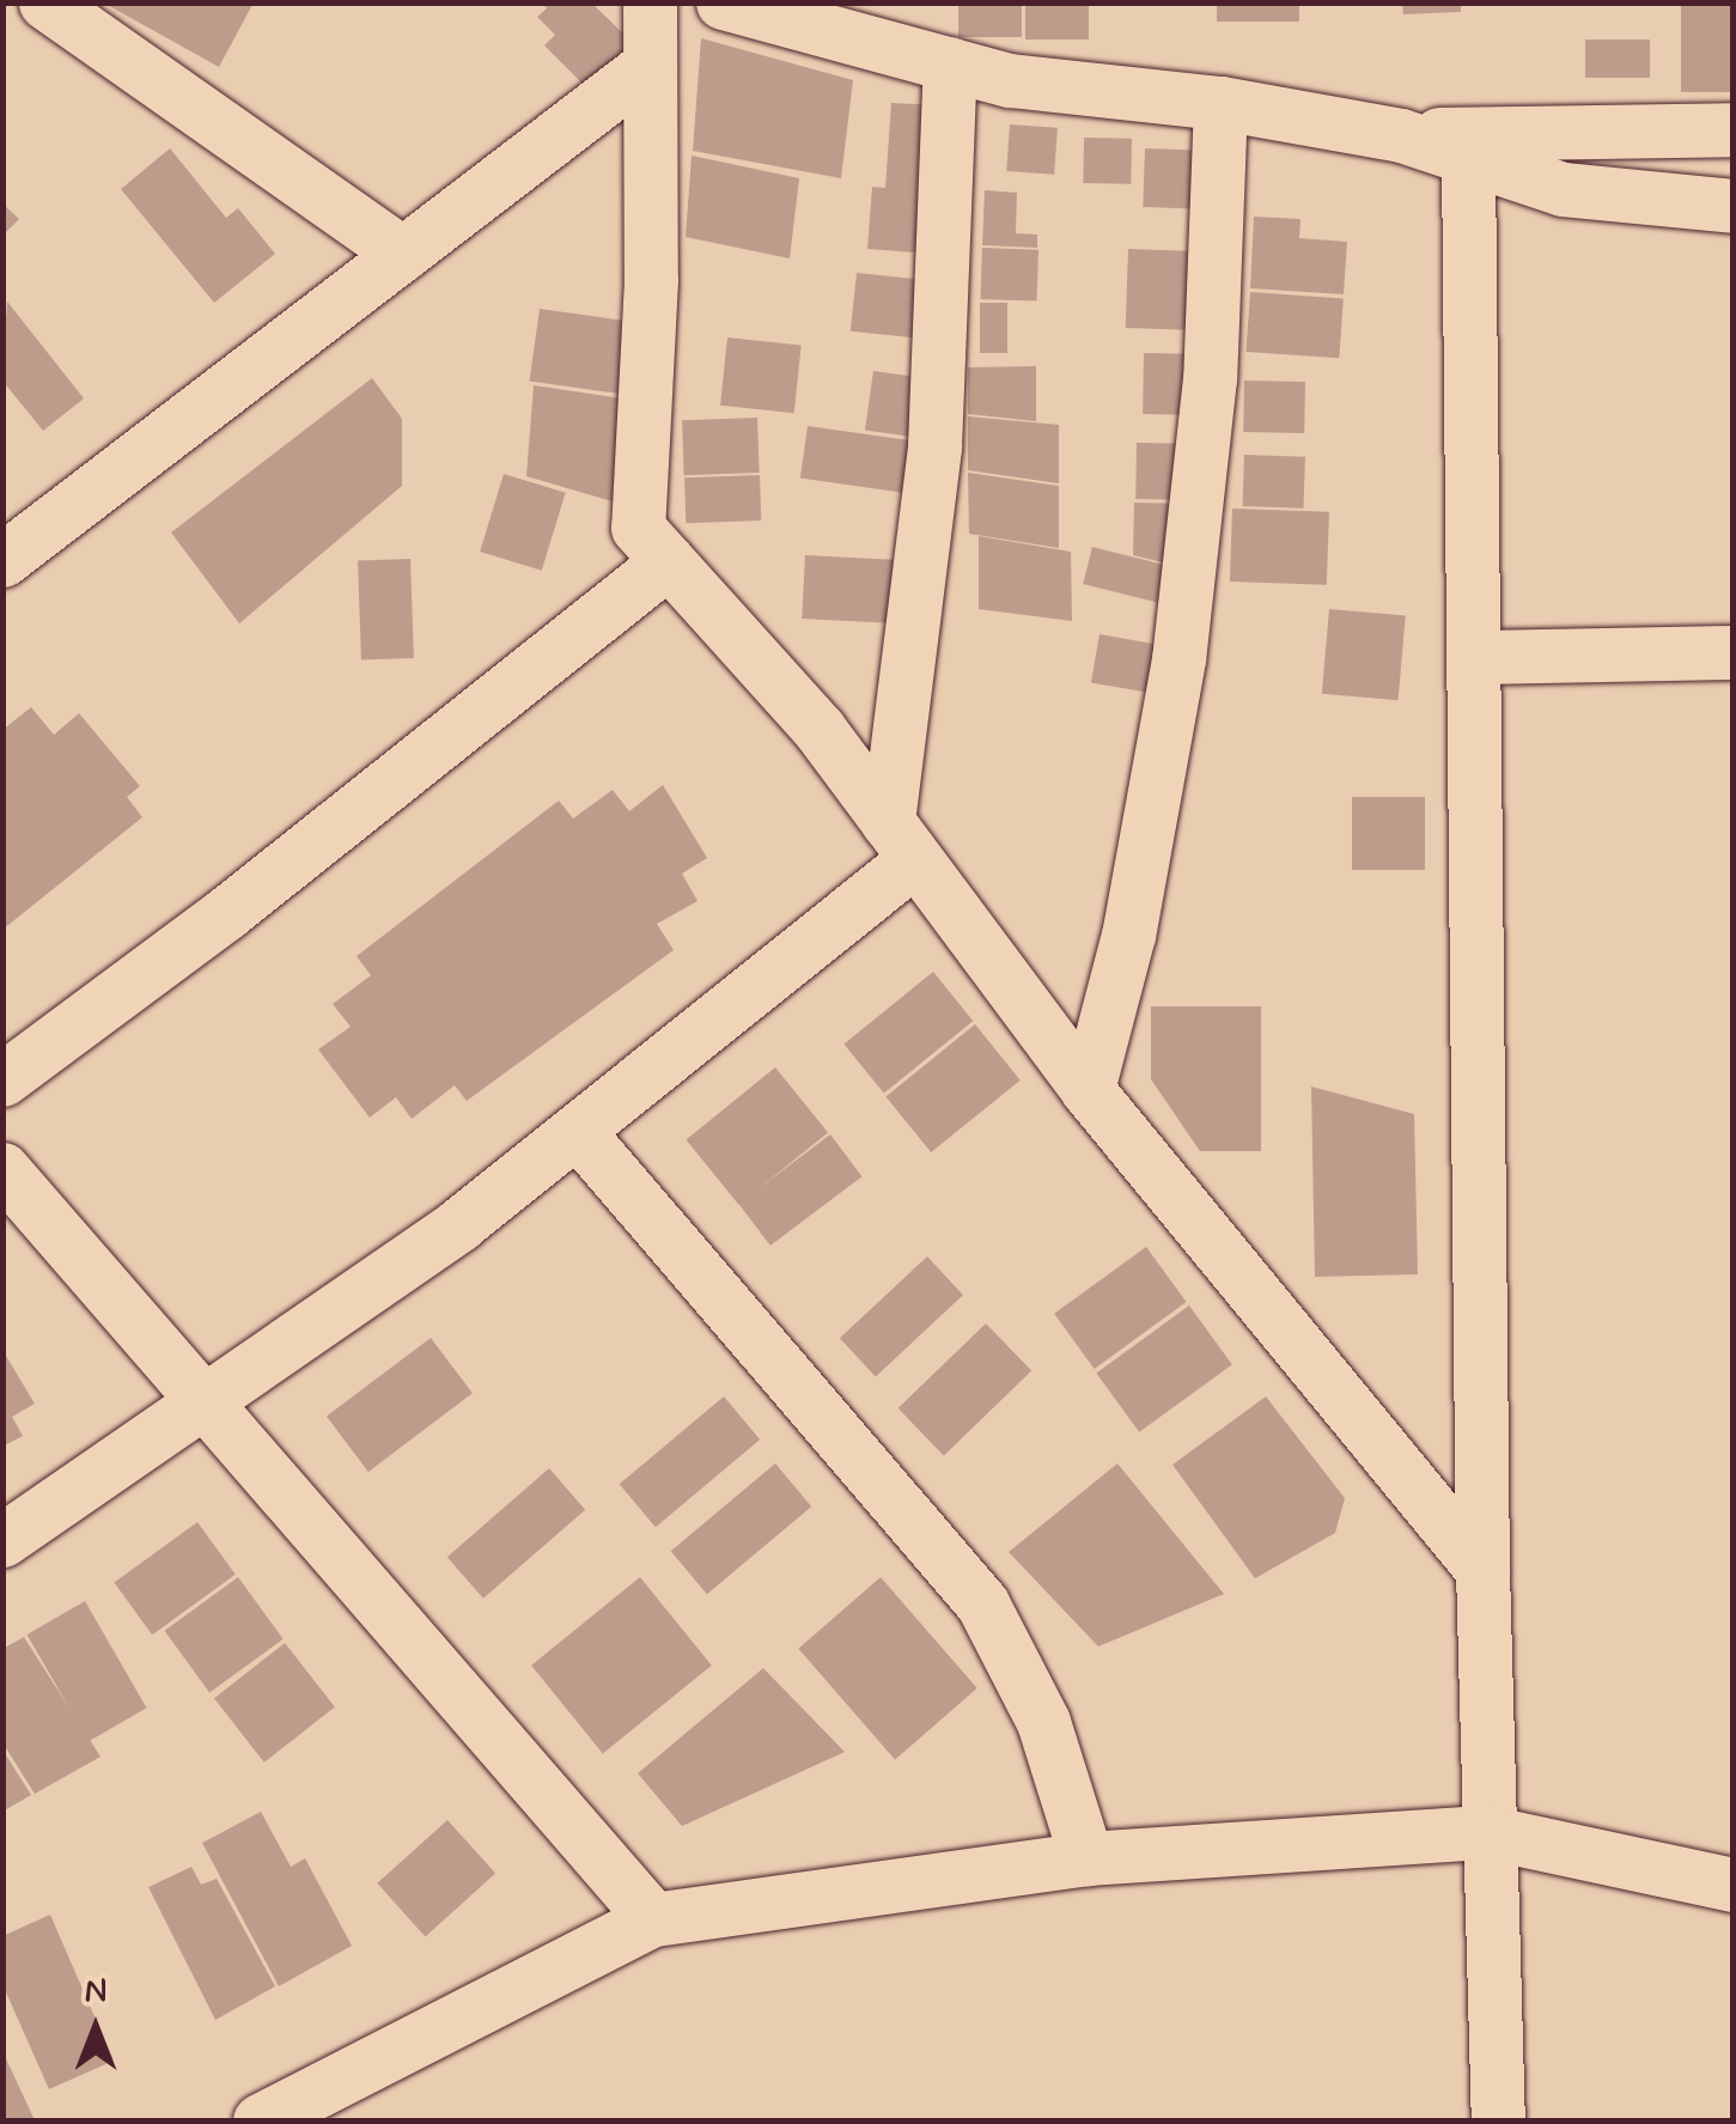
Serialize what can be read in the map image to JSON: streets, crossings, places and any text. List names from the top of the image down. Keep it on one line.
{"north":"top"}
